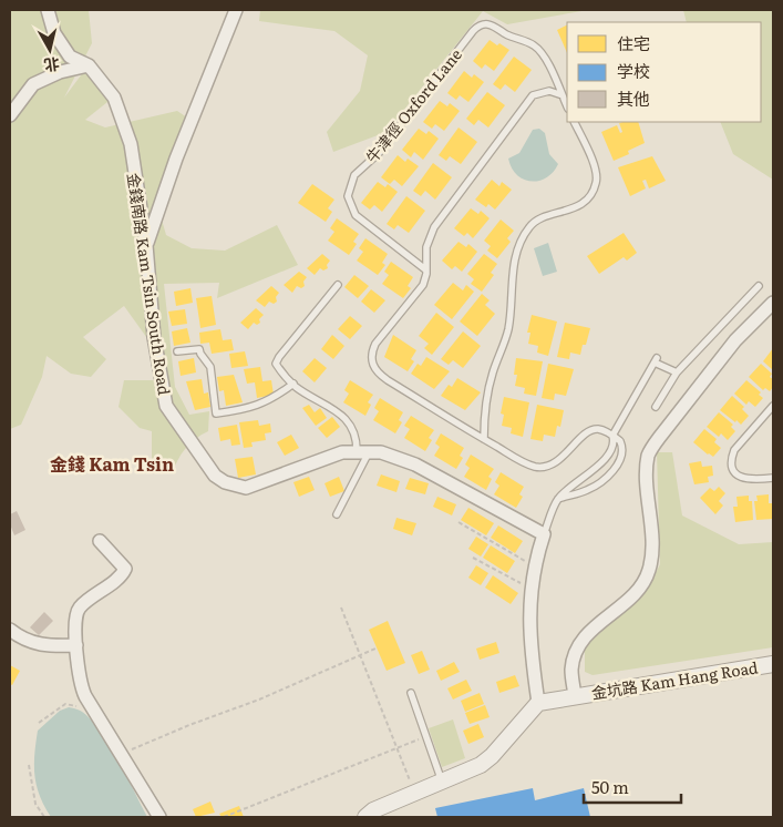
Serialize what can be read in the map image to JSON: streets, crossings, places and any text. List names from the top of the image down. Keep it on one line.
{"streets":{"street":["金錢南路 Kam Tsin South Road","金坑路 Kam Hang Road"],"lane":["牛津徑 Oxford Lane"]},"districts":["金錢 Kam Tsin"],"legend":["住宅","学校","其他"],"scale_bar":"50 m","north":"bottom"}
